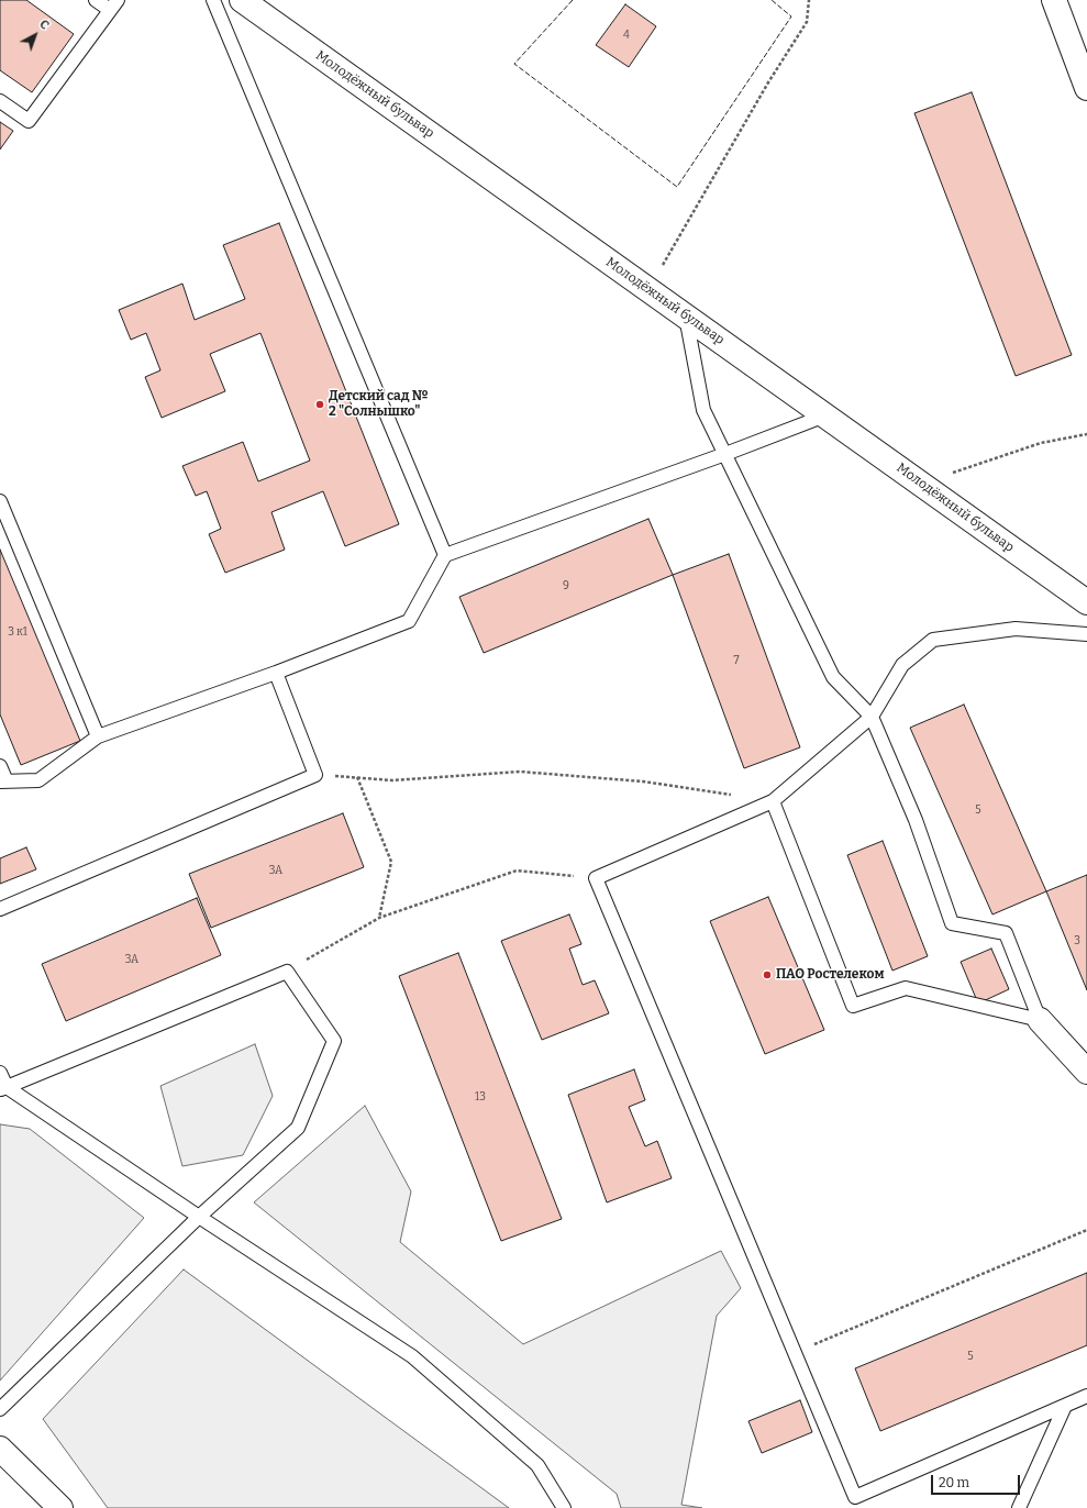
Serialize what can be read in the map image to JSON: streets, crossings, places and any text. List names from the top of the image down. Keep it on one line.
{"streets":{"street":["Молодёжный бульвар"]},"places":["Детский сад № 2 \"Солнышко\"","ПАО Ростелеком"],"house_numbers":["4","9","3 к1","7","5","3А","3","3А","13","5"],"scale_bar":"20 m","north":"top right"}
